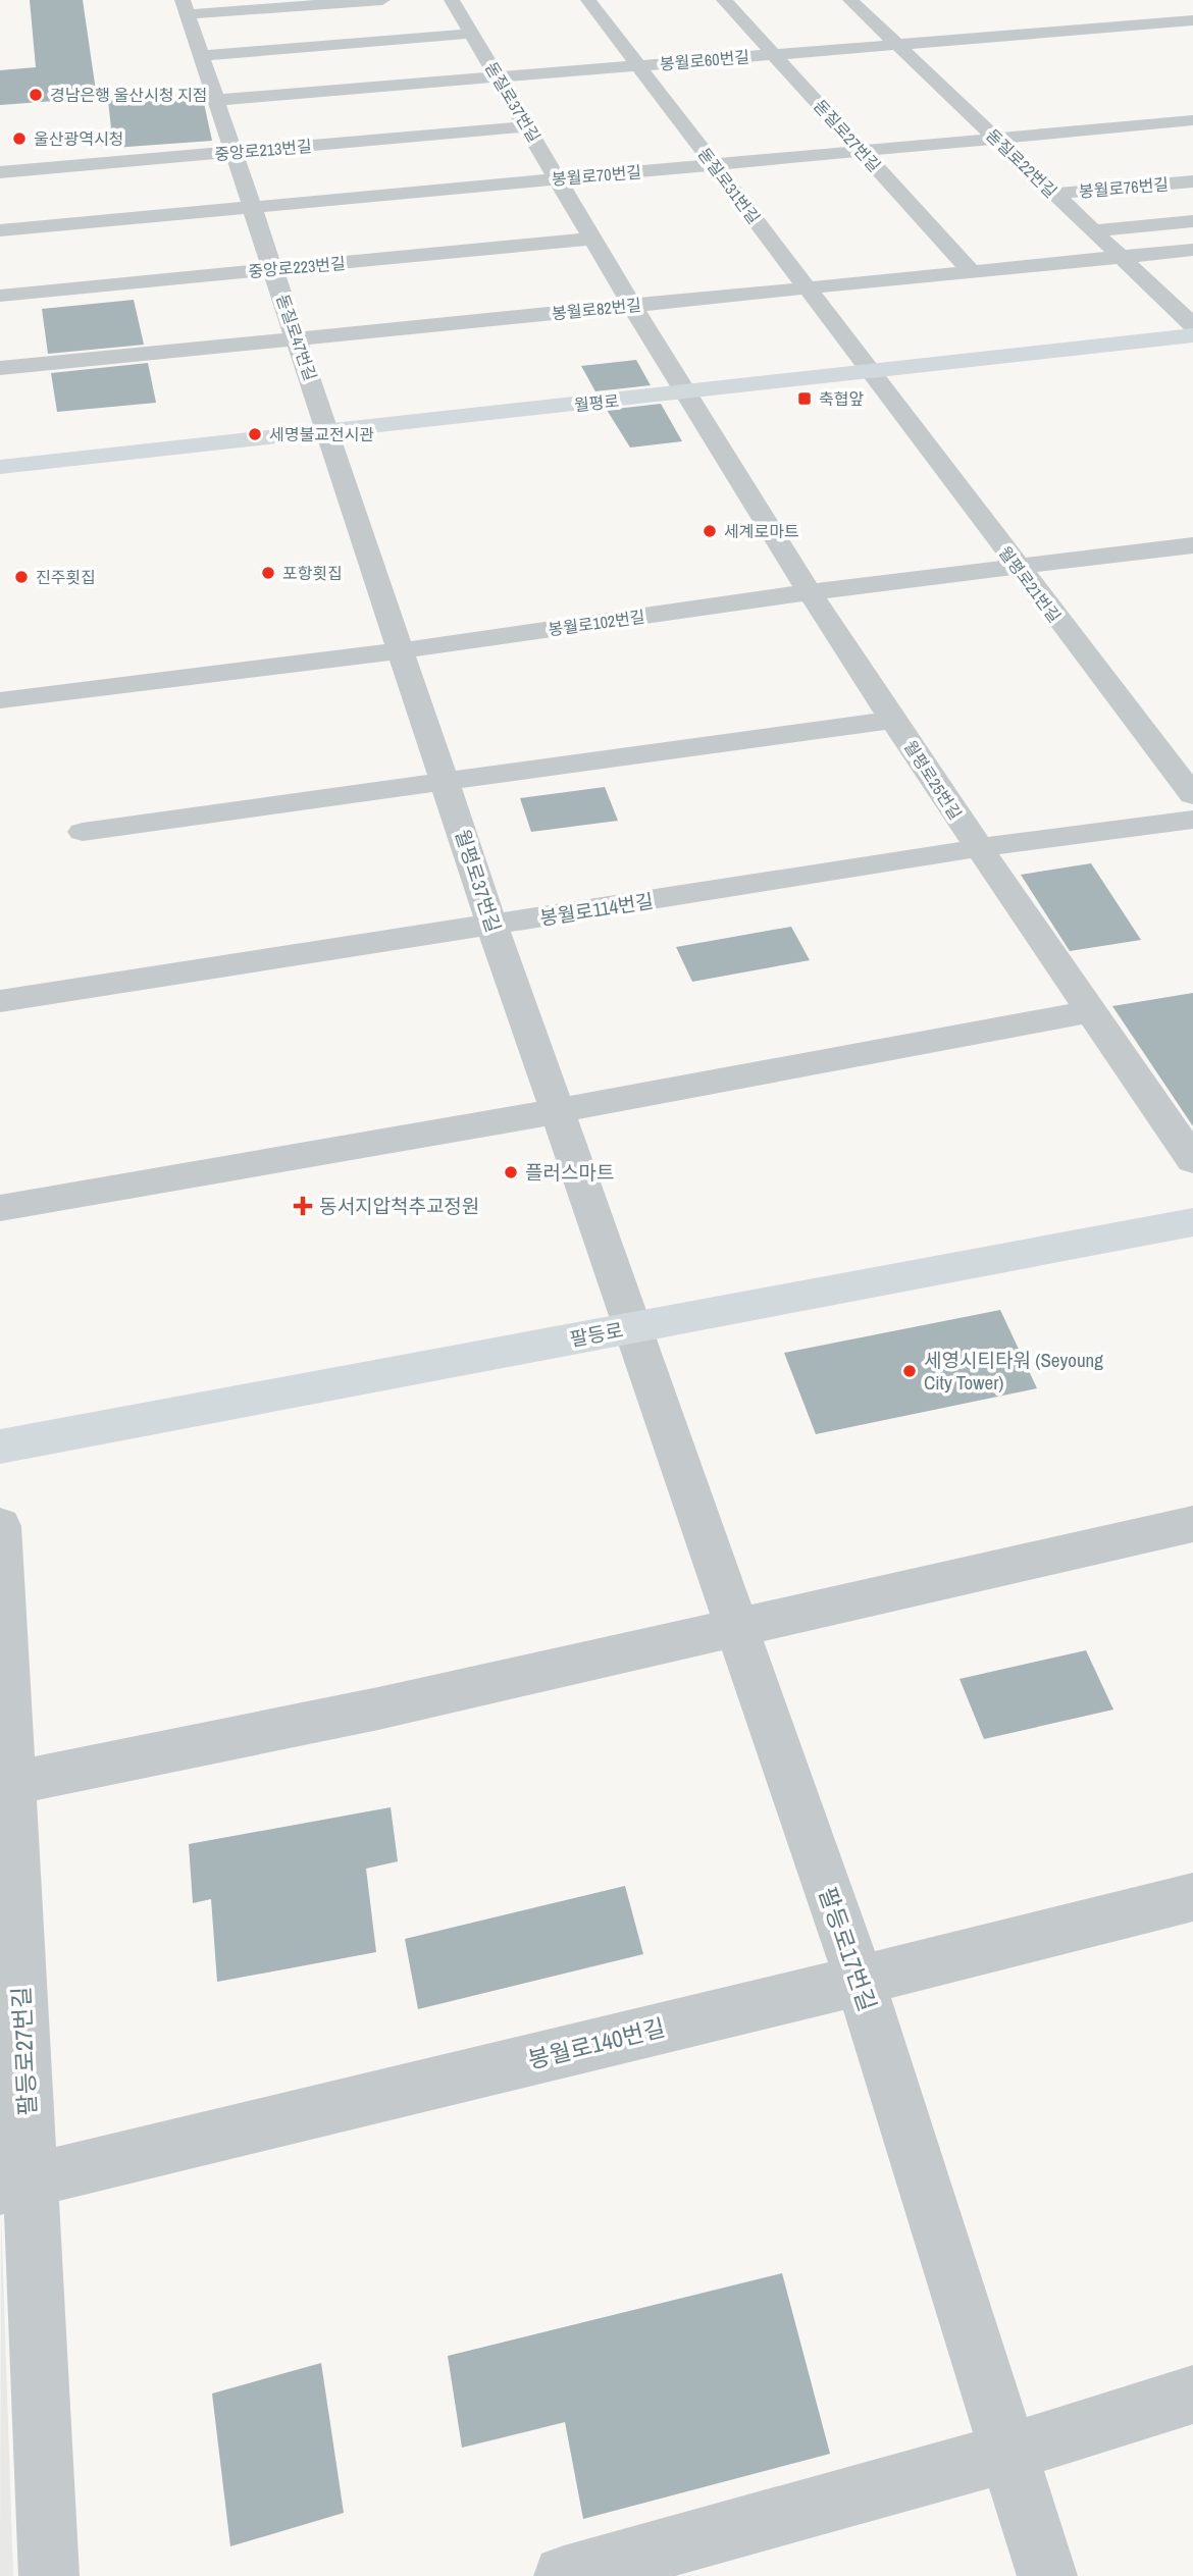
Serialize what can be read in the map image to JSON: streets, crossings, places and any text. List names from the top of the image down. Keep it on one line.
{"streets":{"main road":["월평로","팔등로"],"street":["봉월로60번길","돋질로37번길","돋질로27번길","중앙로213번길","돋질로22번길","봉월로70번길","돋질로31번길","봉월로76번길","중앙로223번길","봉월로82번길","돋질로47번길","월평로21번길","봉월로102번길","월평로25번길","월평로37번길","봉월로114번길","팔등로17번길","봉월로140번길","팔등로27번길"]},"crossings":[["봉월로60번길","돋질로37번길"],["봉월로60번길","돋질로27번길"],["봉월로60번길","돋질로22번길"],["봉월로60번길","돋질로31번길"],["봉월로60번길","돋질로47번길"],["돋질로37번길","중앙로213번길"],["돋질로37번길","봉월로70번길"],["돋질로37번길","중앙로223번길"],["돋질로37번길","봉월로82번길"],["돋질로37번길","월평로"],["돋질로37번길","월평로25번길"],["돋질로27번길","봉월로70번길"],["돋질로27번길","봉월로82번길"],["중앙로213번길","돋질로47번길"],["돋질로22번길","봉월로70번길"],["돋질로22번길","봉월로76번길"],["돋질로22번길","봉월로82번길"],["봉월로70번길","돋질로31번길"],["봉월로70번길","돋질로47번길"],["돋질로31번길","봉월로82번길"],["돋질로31번길","월평로"],["돋질로31번길","월평로21번길"],["중앙로223번길","돋질로47번길"],["봉월로82번길","돋질로47번길"],["돋질로47번길","월평로"],["돋질로47번길","월평로37번길"],["월평로","월평로21번길"],["월평로","월평로25번길"],["월평로","월평로37번길"],["월평로21번길","봉월로102번길"],["봉월로102번길","월평로25번길"],["봉월로102번길","월평로37번길"],["월평로25번길","봉월로114번길"],["월평로37번길","봉월로114번길"],["월평로37번길","팔등로"],["월평로37번길","팔등로17번길"],["팔등로","팔등로17번길"],["팔등로17번길","봉월로140번길"],["봉월로140번길","팔등로27번길"]],"places":{"other":["경남은행 울산시청 지점","울산광역시청","세명불교전시관","세계로마트","포항횟집","진주횟집","플러스마트","세영시티타워 (Seyoung City Tower)"],"transit":["축협앞"],"health":["동서지압척추교정원"]}}
